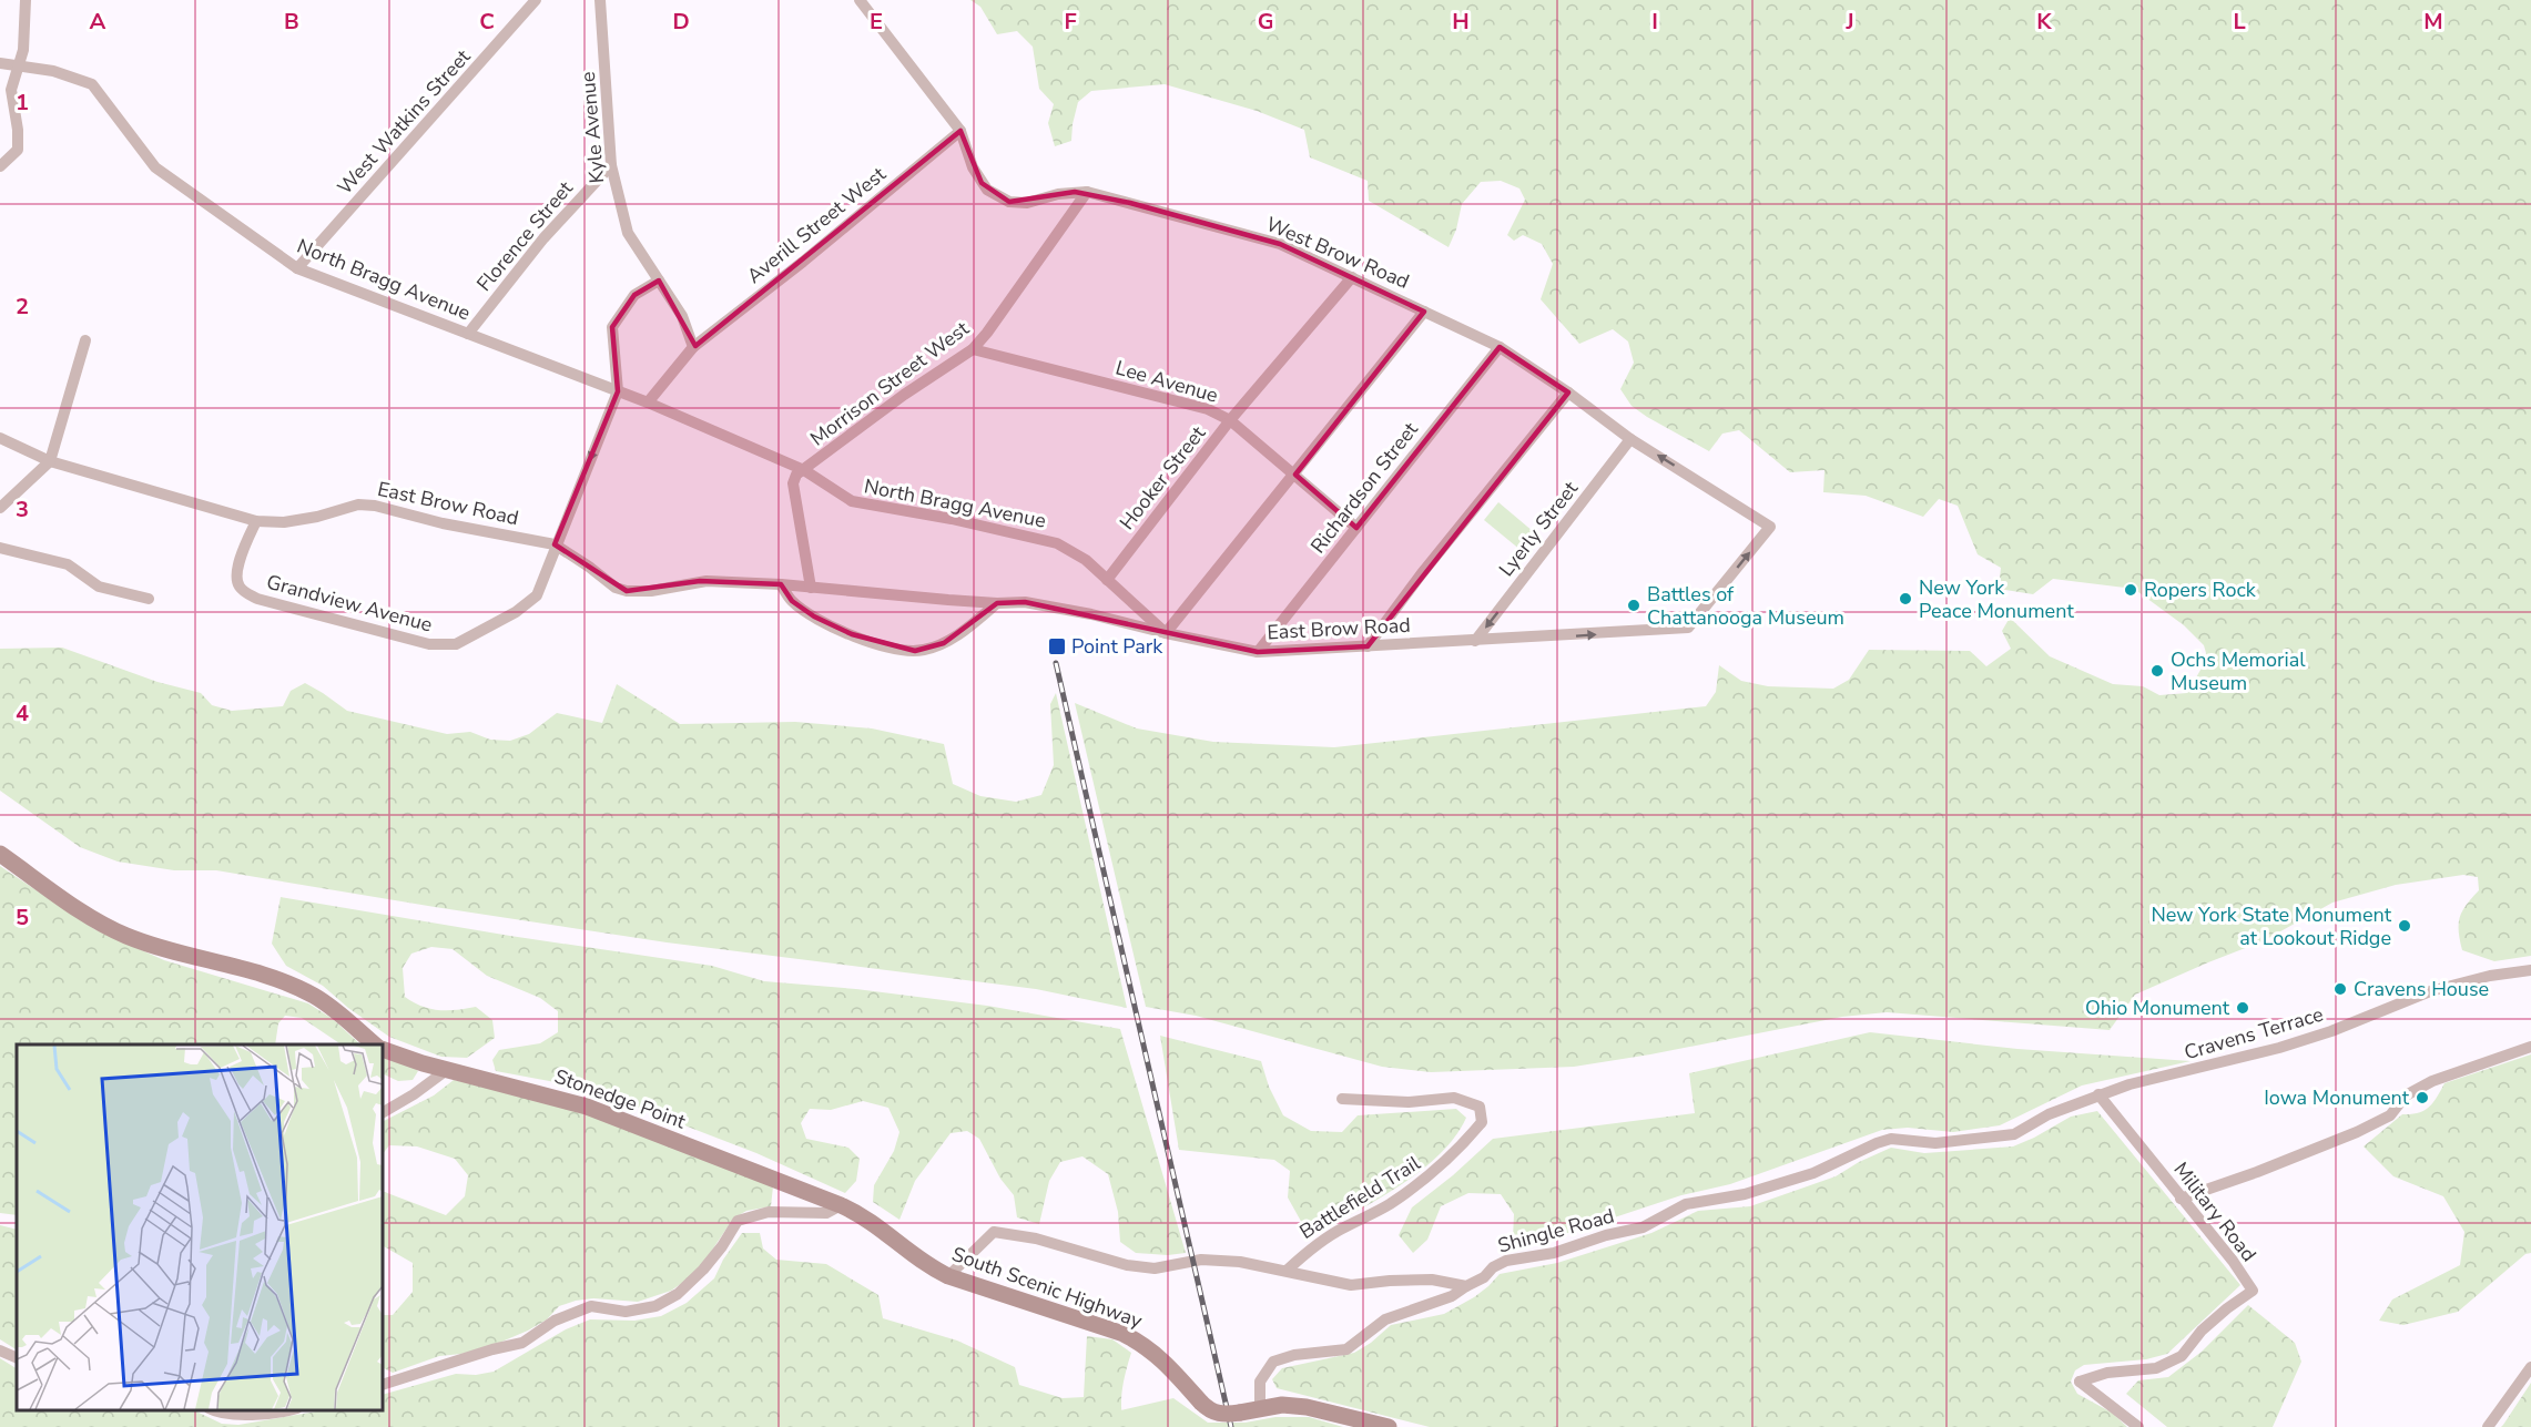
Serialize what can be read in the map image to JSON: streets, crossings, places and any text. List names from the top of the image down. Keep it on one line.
{"streets":{"main road":["Stonedge Point","South Scenic Highway"],"street":["West Watkins Street","Kyle Avenue","Averill Street West","Florence Street","West Brow Road","North Bragg Avenue","Lee Avenue","Morrison Street West","Hooker Street","Richardson Street","East Brow Road","Lyerly Street","Grandview Avenue","Cravens Terrace","Battlefield Trail","Military Road","Shingle Road"]},"crossings":[["West Watkins Street","North Bragg Avenue"],["Kyle Avenue","Averill Street West"],["Kyle Avenue","Florence Street"],["Averill Street West","West Brow Road"],["Averill Street West","North Bragg Avenue"],["Florence Street","North Bragg Avenue"],["West Brow Road","Morrison Street West"],["West Brow Road","Hooker Street"],["West Brow Road","Richardson Street"],["West Brow Road","East Brow Road"],["West Brow Road","Lyerly Street"],["North Bragg Avenue","Morrison Street West"],["North Bragg Avenue","Hooker Street"],["North Bragg Avenue","East Brow Road"],["Lee Avenue","Morrison Street West"],["Lee Avenue","Hooker Street"],["Lee Avenue","Richardson Street"],["Richardson Street","East Brow Road"],["East Brow Road","Lyerly Street"],["East Brow Road","Grandview Avenue"],["Cravens Terrace","Military Road"],["Cravens Terrace","Shingle Road"],["Stonedge Point","South Scenic Highway"],["Military Road","Shingle Road"],["Shingle Road","South Scenic Highway"]],"places":{"other":["Ropers Rock","New York Peace Monument","Battles of Chattanooga Museum","Ochs Memorial Museum","New York State Monument at Lookout Ridge","Cravens House","Ohio Monument","Iowa Monument"],"transit":["Point Park"]},"grid":{"columns":["A","B","C","D","E","F","G","H","I","J","K","L","M"],"rows":["1","2","3","4","5"]}}
